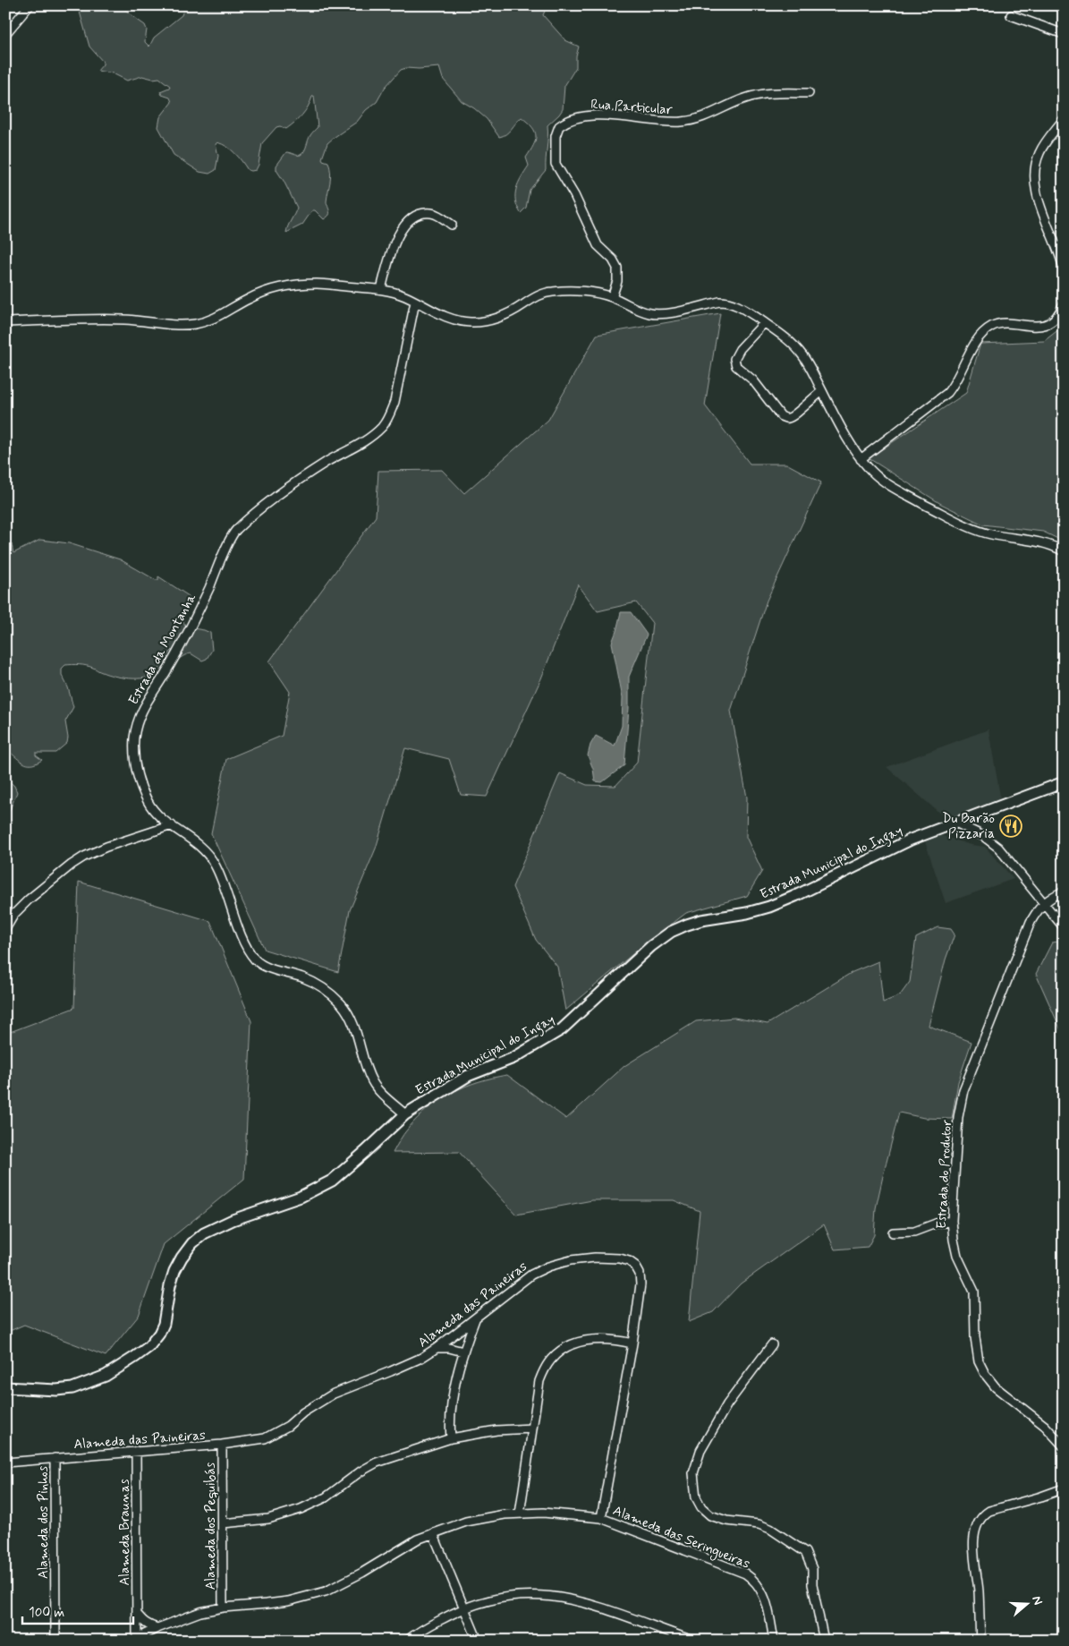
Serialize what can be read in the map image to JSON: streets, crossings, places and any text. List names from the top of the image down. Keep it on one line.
{"streets":{"street":["Rua Particular","Estrada da Montanha","Estrada Municipal do Ingay","Estrada do Produtor","Alameda das Paineiras","Alameda dos Pinhos","Alameda dos Pequibás","Alameda Braunas","Alameda das Seringueiras"]},"crossings":[["Estrada da Montanha","Estrada Municipal do Ingay"],["Alameda das Paineiras","Alameda dos Pinhos"],["Alameda das Paineiras","Alameda dos Pequibás"],["Alameda das Paineiras","Alameda Braunas"],["Alameda das Paineiras","Alameda das Seringueiras"],["Alameda dos Pequibás","Alameda das Seringueiras"],["Alameda Braunas","Alameda das Seringueiras"]],"places":{"restaurant":["Du Barão Pizzaria"]},"scale_bar":"100 m","north":"right"}
